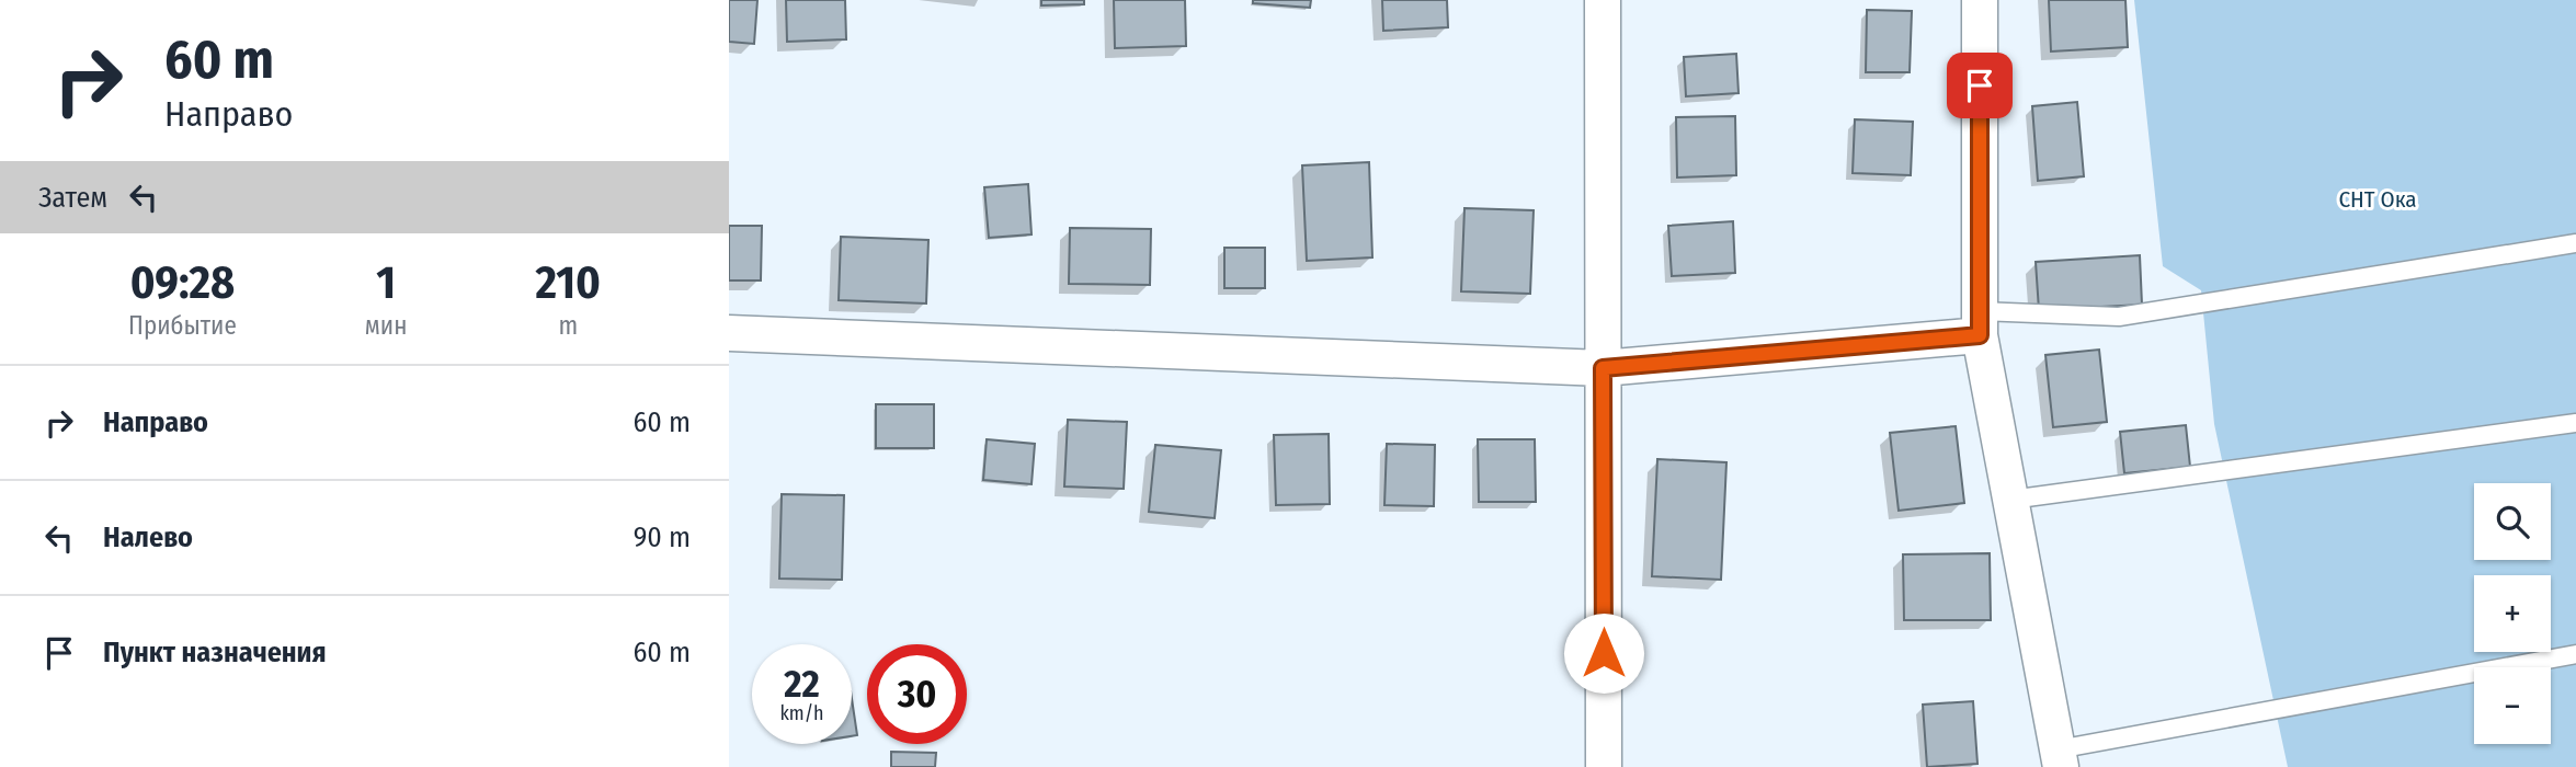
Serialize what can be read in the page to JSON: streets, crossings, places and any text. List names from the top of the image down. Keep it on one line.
{"parks":["СНТ Ока"],"page":{"turn":["60 m","Направо"],"then":"Затем","eta":["09:28","Прибытие","1","мин","210","m"],"list":[{"name":"Направо","value":"60 m"},{"name":"Налево","value":"90 m"},{"name":"Пункт назначения","value":"60 m"}],"map_buttons":["+","−"],"speed":"22 km/h","limit":"30"}}
